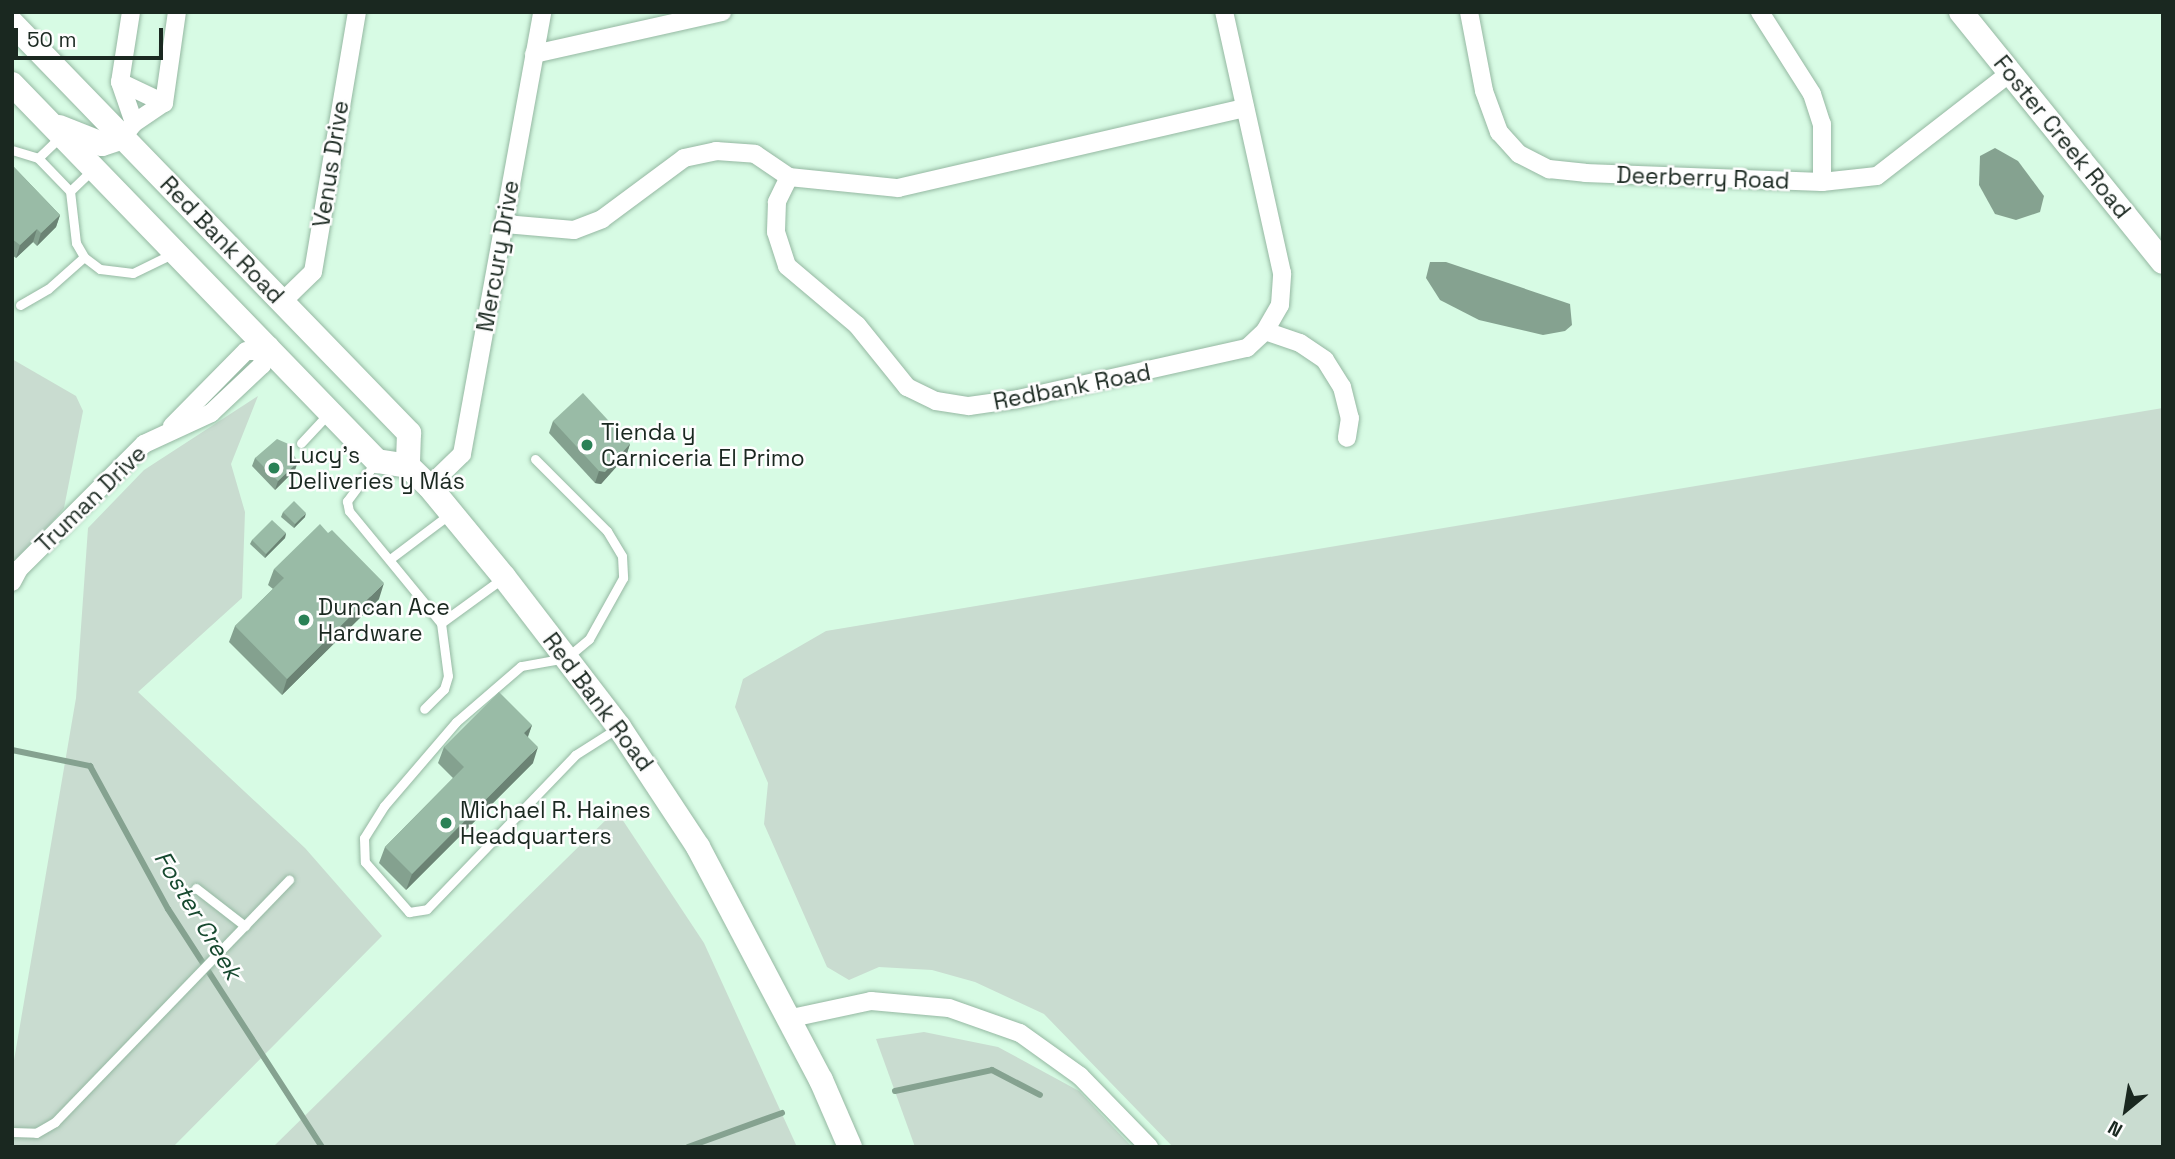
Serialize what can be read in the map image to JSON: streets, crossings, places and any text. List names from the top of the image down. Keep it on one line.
{"streets":{"main road":["Foster Creek Road","Red Bank Road"],"street":["Venus Drive","Deerberry Road","Mercury Drive","Redbank Road","Truman Drive"]},"crossings":[["Foster Creek Road","Deerberry Road"],["Venus Drive","Red Bank Road"],["Red Bank Road","Mercury Drive"],["Red Bank Road","Truman Drive"]],"water":["Foster Creek"],"places":["Tienda y Carniceria El Primo","Lucy's Deliveries y Más","Duncan Ace Hardware","Michael R. Haines Headquarters"],"scale_bar":"50 m","north":"bottom left"}
